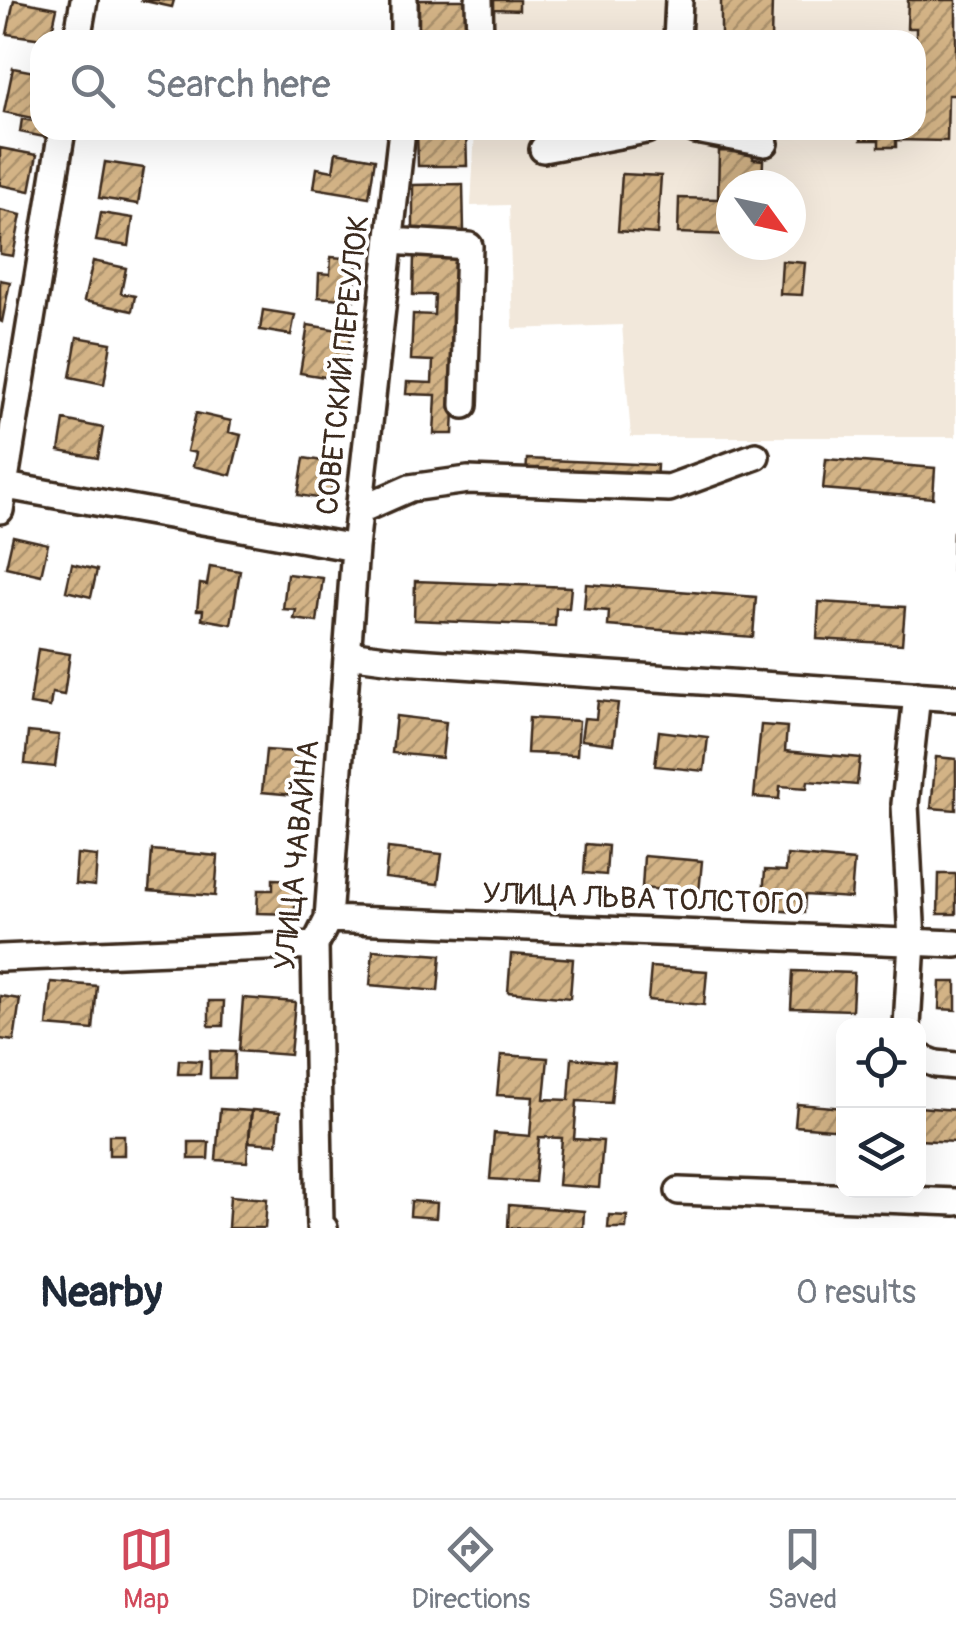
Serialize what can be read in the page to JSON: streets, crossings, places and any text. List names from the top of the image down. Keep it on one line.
{"streets":{"street":["СОВЕТСКИЙ ПЕРЕУЛОК","УЛИЦА ЧАВАЙНА","УЛИЦА ЛЬВА ТОЛСТОГО"]},"crossings":[["СОВЕТСКИЙ ПЕРЕУЛОК","УЛИЦА ЧАВАЙНА"],["УЛИЦА ЧАВАЙНА","УЛИЦА ЛЬВА ТОЛСТОГО"]],"north":"bottom right","page":{"search":"Search here","heading":["Nearby","0 results"],"nav":["Map","Directions","Saved"]}}
